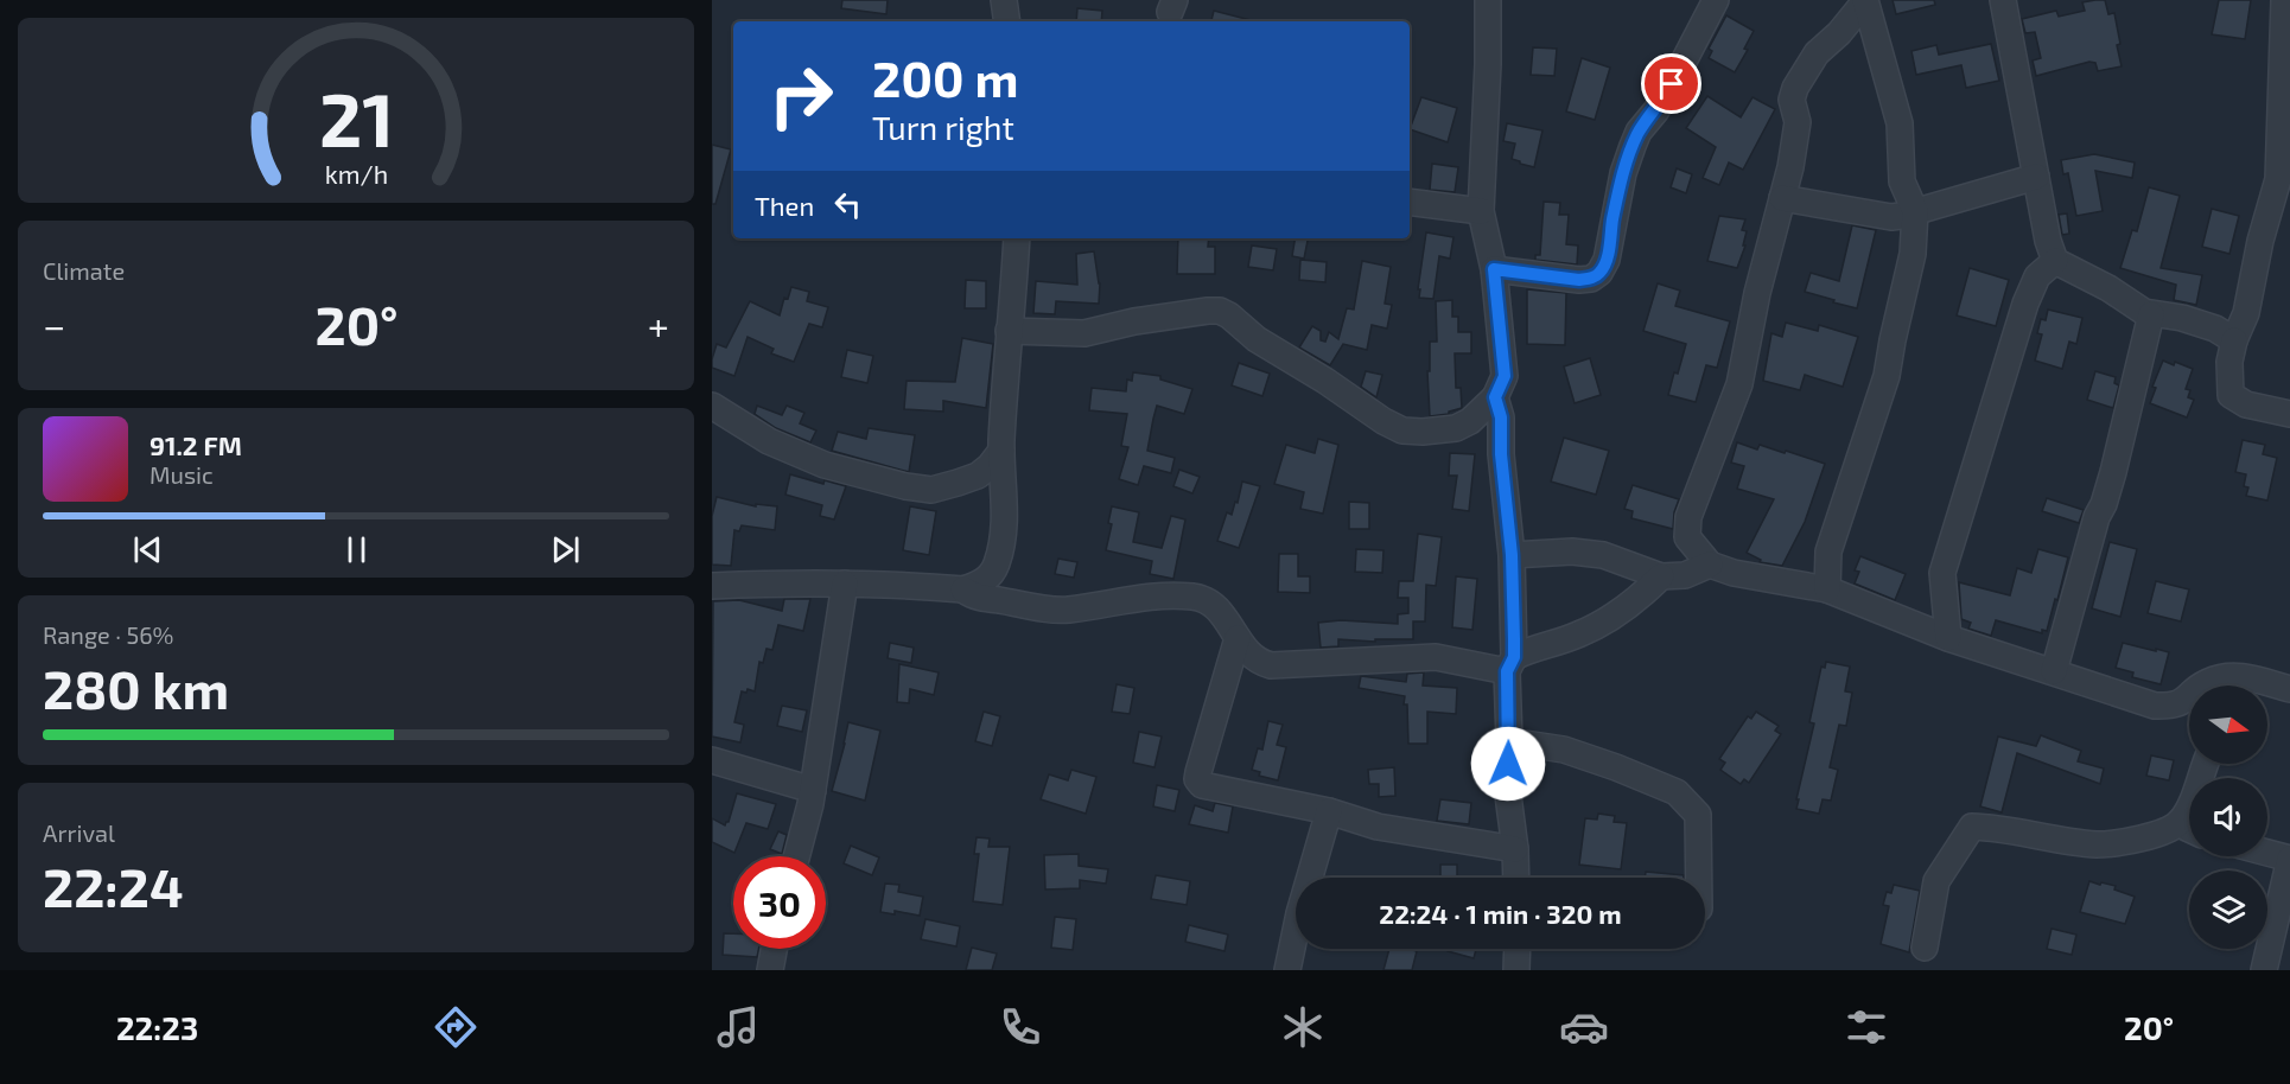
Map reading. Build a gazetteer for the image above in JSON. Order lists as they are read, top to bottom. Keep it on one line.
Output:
{"north":"right","page":{"turn":["200 m","Turn right"],"then":"Then","tile":["Climate",["Range · 56%","280 km"],["Arrival","22:24"]],"heat":["−","20°","+"],"song":["91.2 FM","Music"],"limit":"30","trip":"22:24 · 1 min · 320 m","tabs":["22:23","20°"],"gauge":["21","km/h"]}}
